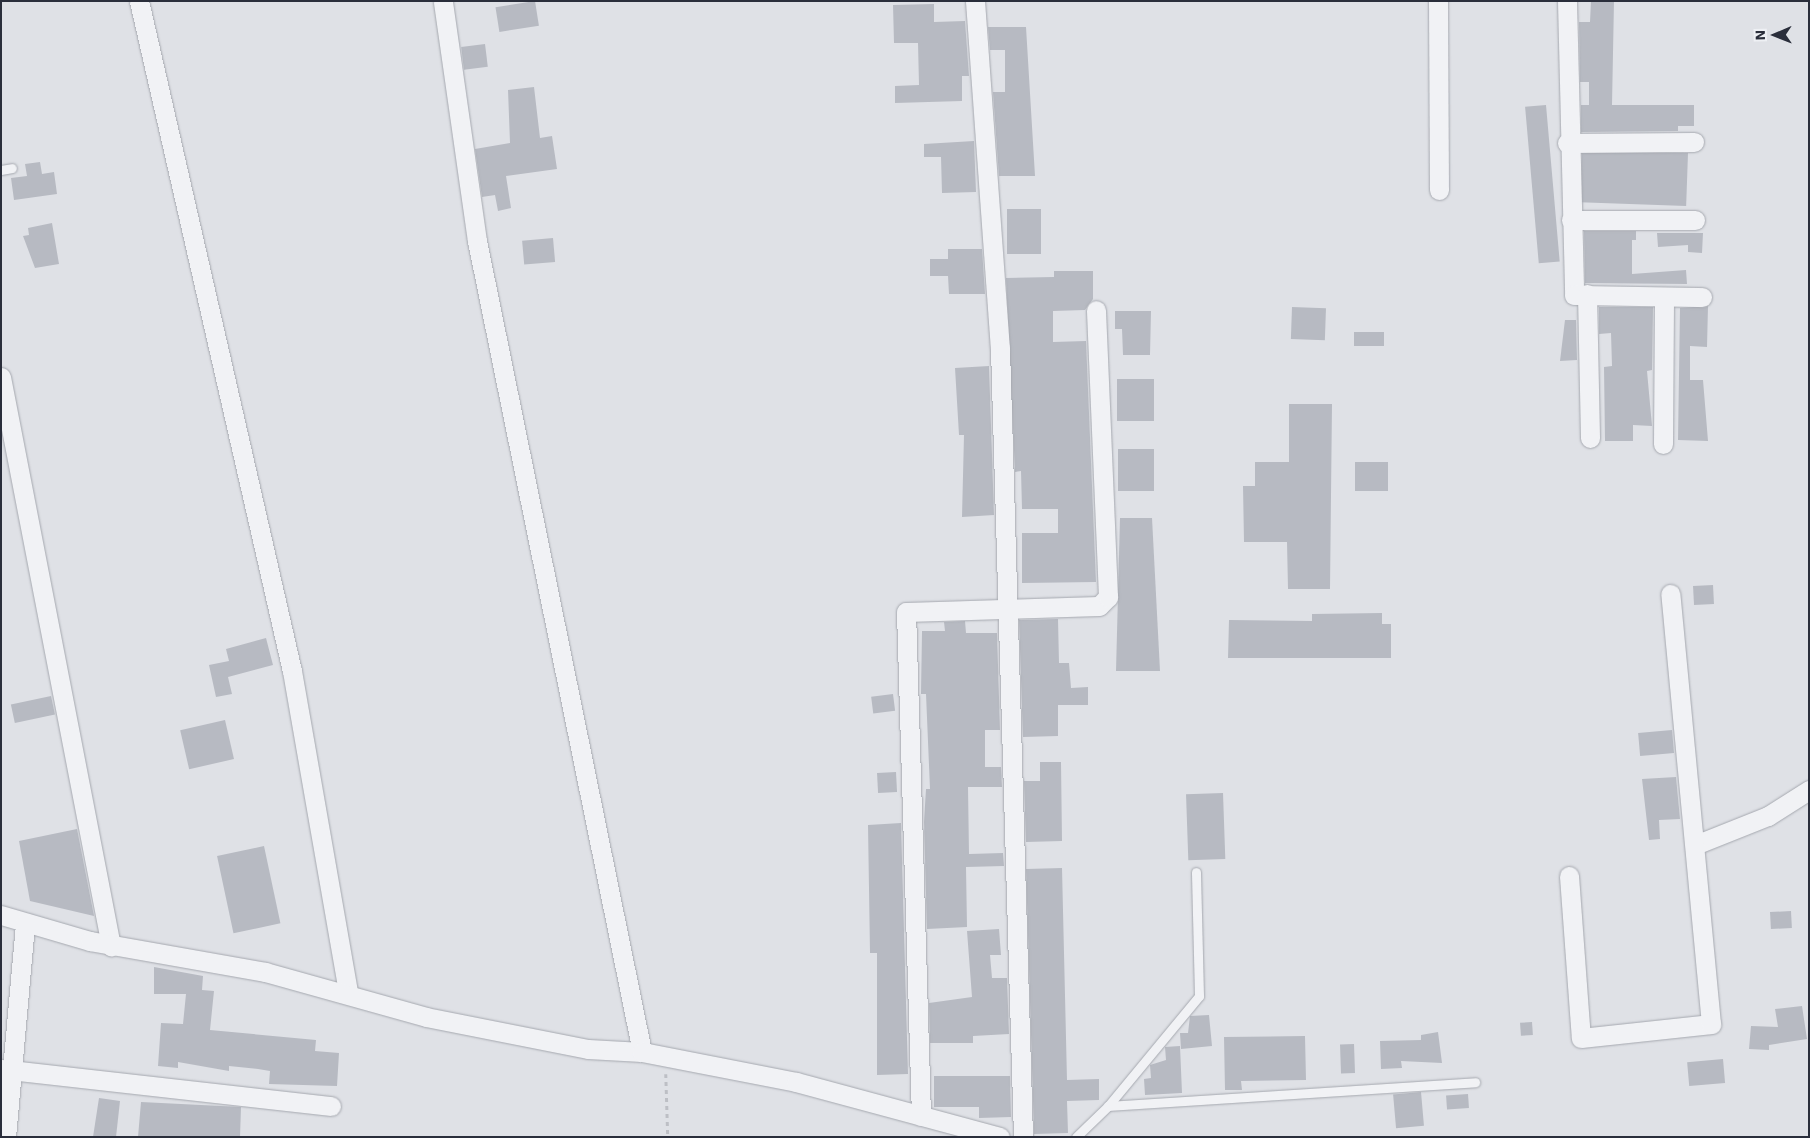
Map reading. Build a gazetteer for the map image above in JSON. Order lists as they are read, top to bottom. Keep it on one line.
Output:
{"north":"left"}
